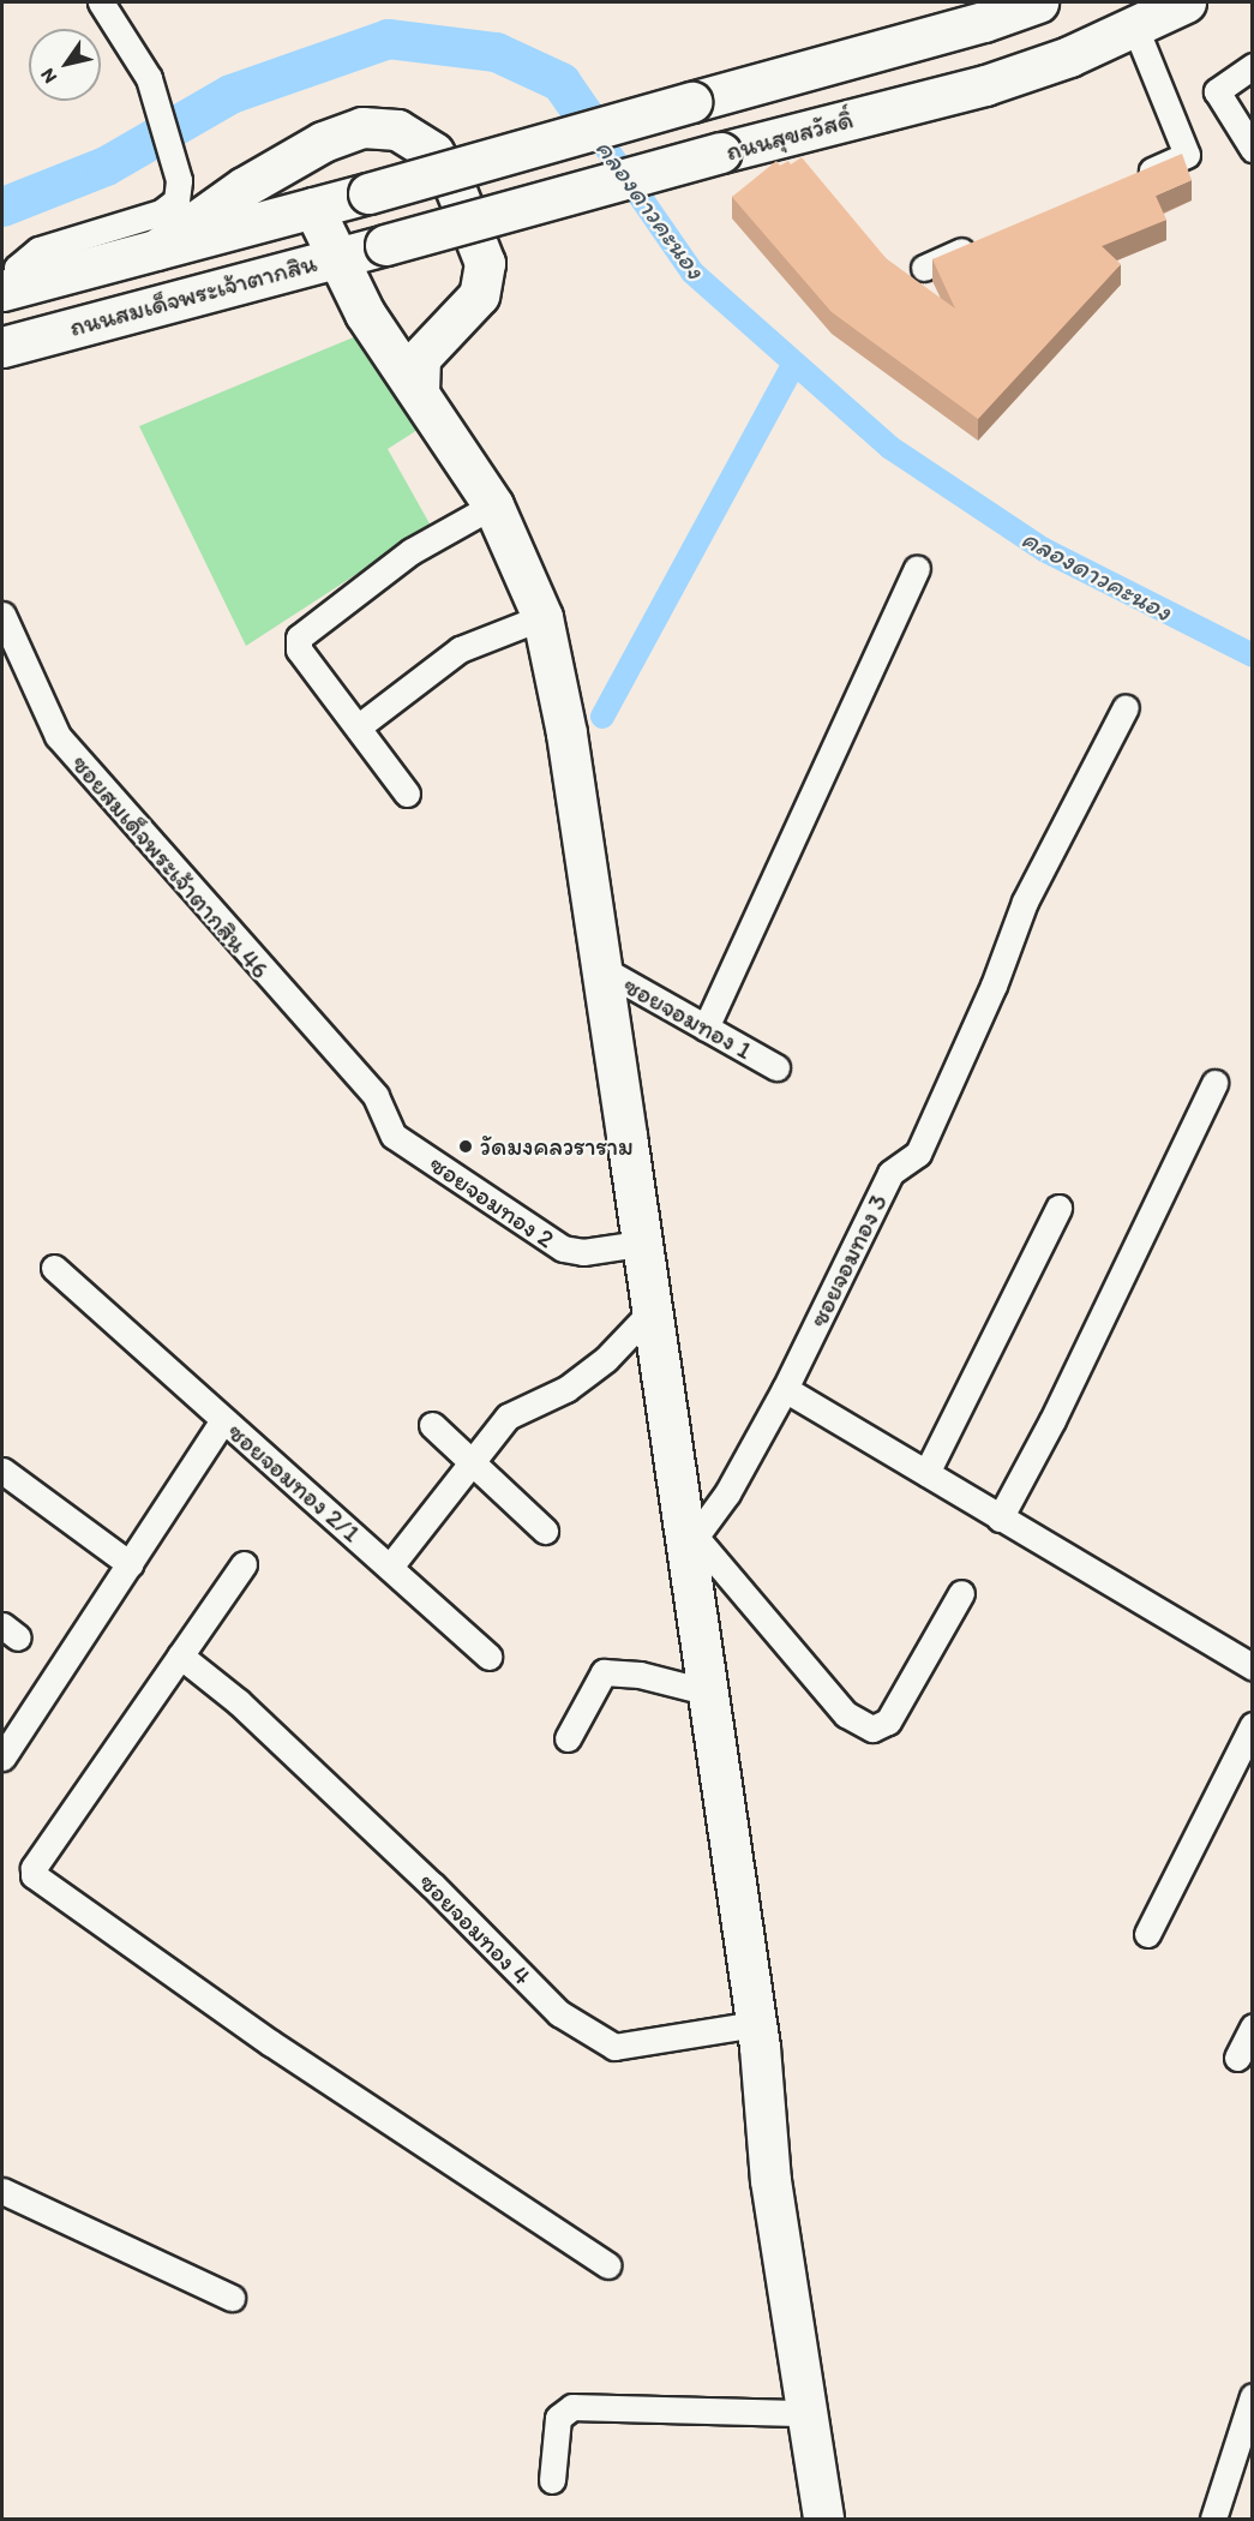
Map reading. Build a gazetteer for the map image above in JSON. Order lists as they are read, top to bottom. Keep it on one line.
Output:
{"streets":{"main road":["ถนนสุขสวัสดิ์","ถนนสมเด็จพระเจ้าตากสิน"],"street":["ซอยสมเด็จพระเจ้าตากสิน 46","ซอยจอมทอง 1","ซอยจอมทอง 2","ซอยจอมทอง 3","ซอยจอมทอง 2/1","ซอยจอมทอง 4"]},"crossings":[["ถนนสุขสวัสดิ์","ถนนสมเด็จพระเจ้าตากสิน"],["ซอยสมเด็จพระเจ้าตากสิน 46","ซอยจอมทอง 2"]],"water":["คลองดาวคะนอง"],"places":["วัดมงคลวราราม"],"north":"bottom left"}
